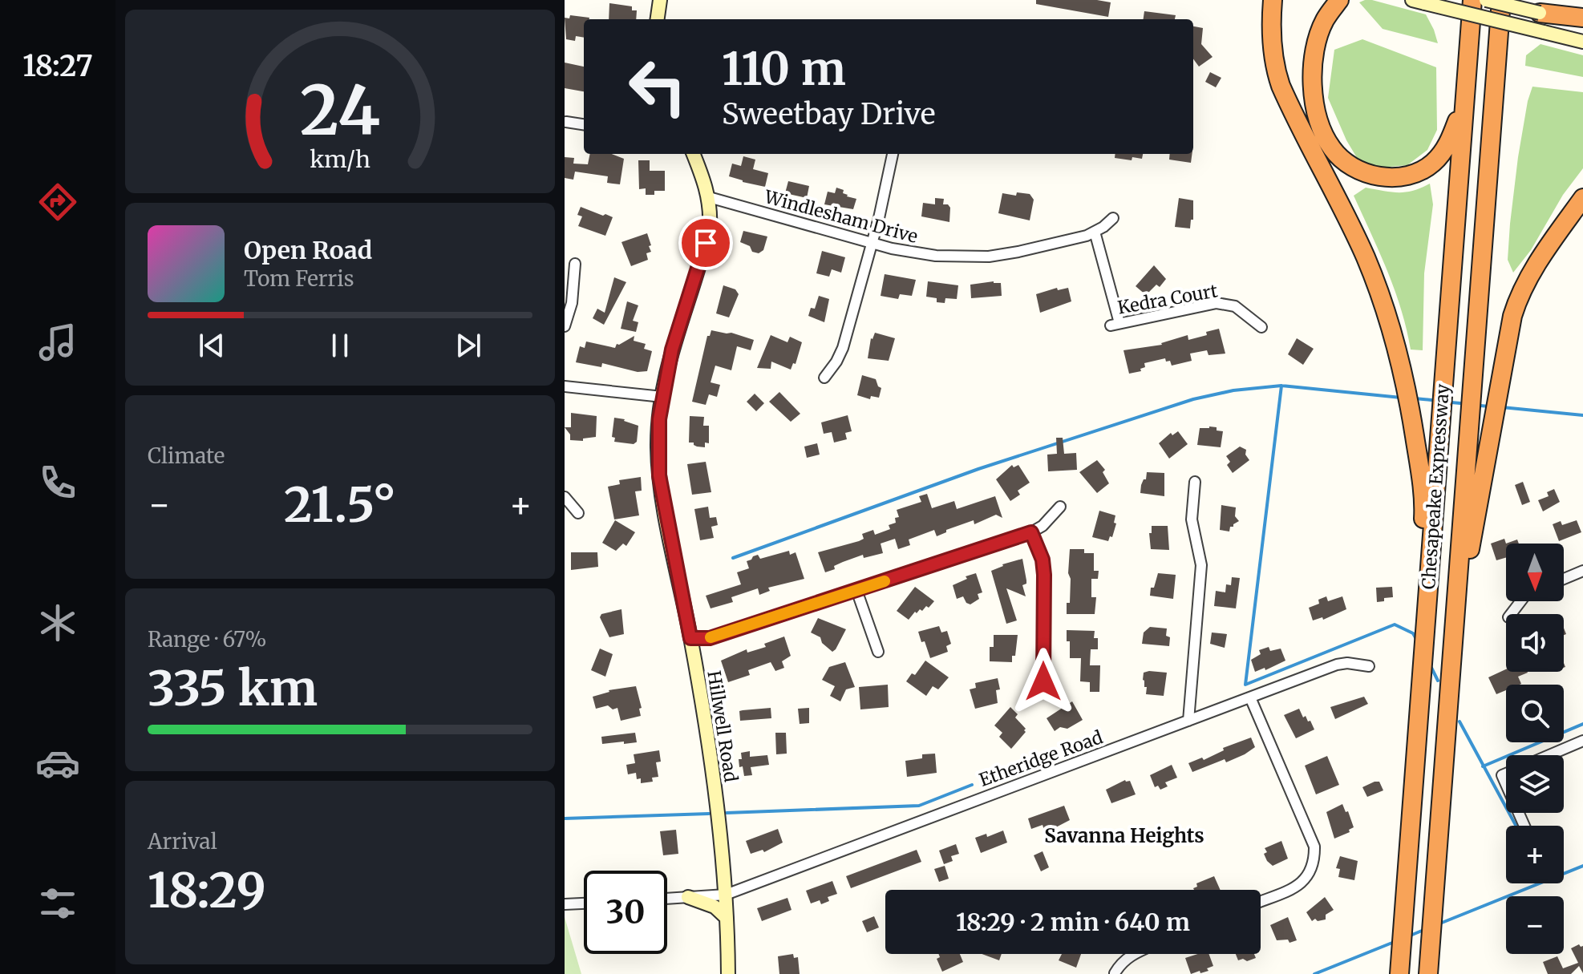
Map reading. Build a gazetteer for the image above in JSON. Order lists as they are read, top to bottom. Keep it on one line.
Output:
{"streets":{"highway":["Chesapeake Expressway"],"street":["Windlesham Drive","Kedra Court","Hillwell Road","Etheridge Road"]},"crossings":[["Windlesham Drive","Kedra Court"],["Windlesham Drive","Hillwell Road"],["Hillwell Road","Etheridge Road"]],"districts":["Savanna Heights"],"north":"bottom","page":{"tabs":"18:27","turn":["110 m","Sweetbay Drive"],"song":["Open Road","Tom Ferris"],"tile":["Climate",["Range · 67%","335 km"],["Arrival","18:29"]],"heat":["−","21.5°","+"],"map_buttons":["+","−"],"limit":"30","trip":"18:29 · 2 min · 640 m","gauge":["24","km/h"]}}
